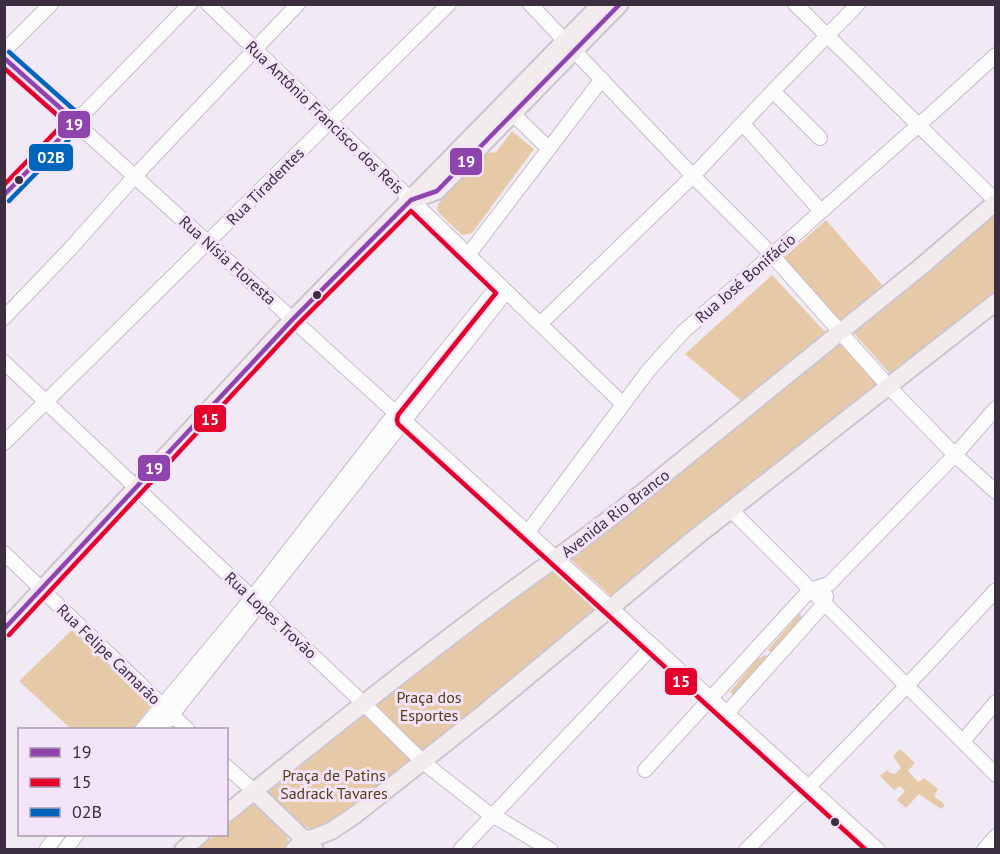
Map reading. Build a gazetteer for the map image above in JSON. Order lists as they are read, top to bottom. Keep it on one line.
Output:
{"streets":{"main road":["Avenida Rio Branco"],"street":["Rua Antônio Francisco dos Reis","Rua Tiradentes","Rua Nísia Floresta","Rua José Bonifácio","Rua Lopes Trovão","Rua Felipe Camarão"]},"crossings":[["Rua Antônio Francisco dos Reis","Rua Tiradentes"],["Rua Antônio Francisco dos Reis","Rua José Bonifácio"],["Rua Tiradentes","Rua Nísia Floresta"],["Rua Tiradentes","Rua Lopes Trovão"],["Rua Nísia Floresta","Rua José Bonifácio"],["Rua Nísia Floresta","Avenida Rio Branco"],["Avenida Rio Branco","Rua Lopes Trovão"]],"parks":["Praça dos Esportes","Praça de Patins Sadrack Tavares"],"lines":["transit line 19","transit line 02B","transit line 15"],"legend":["19","15","02B"]}
